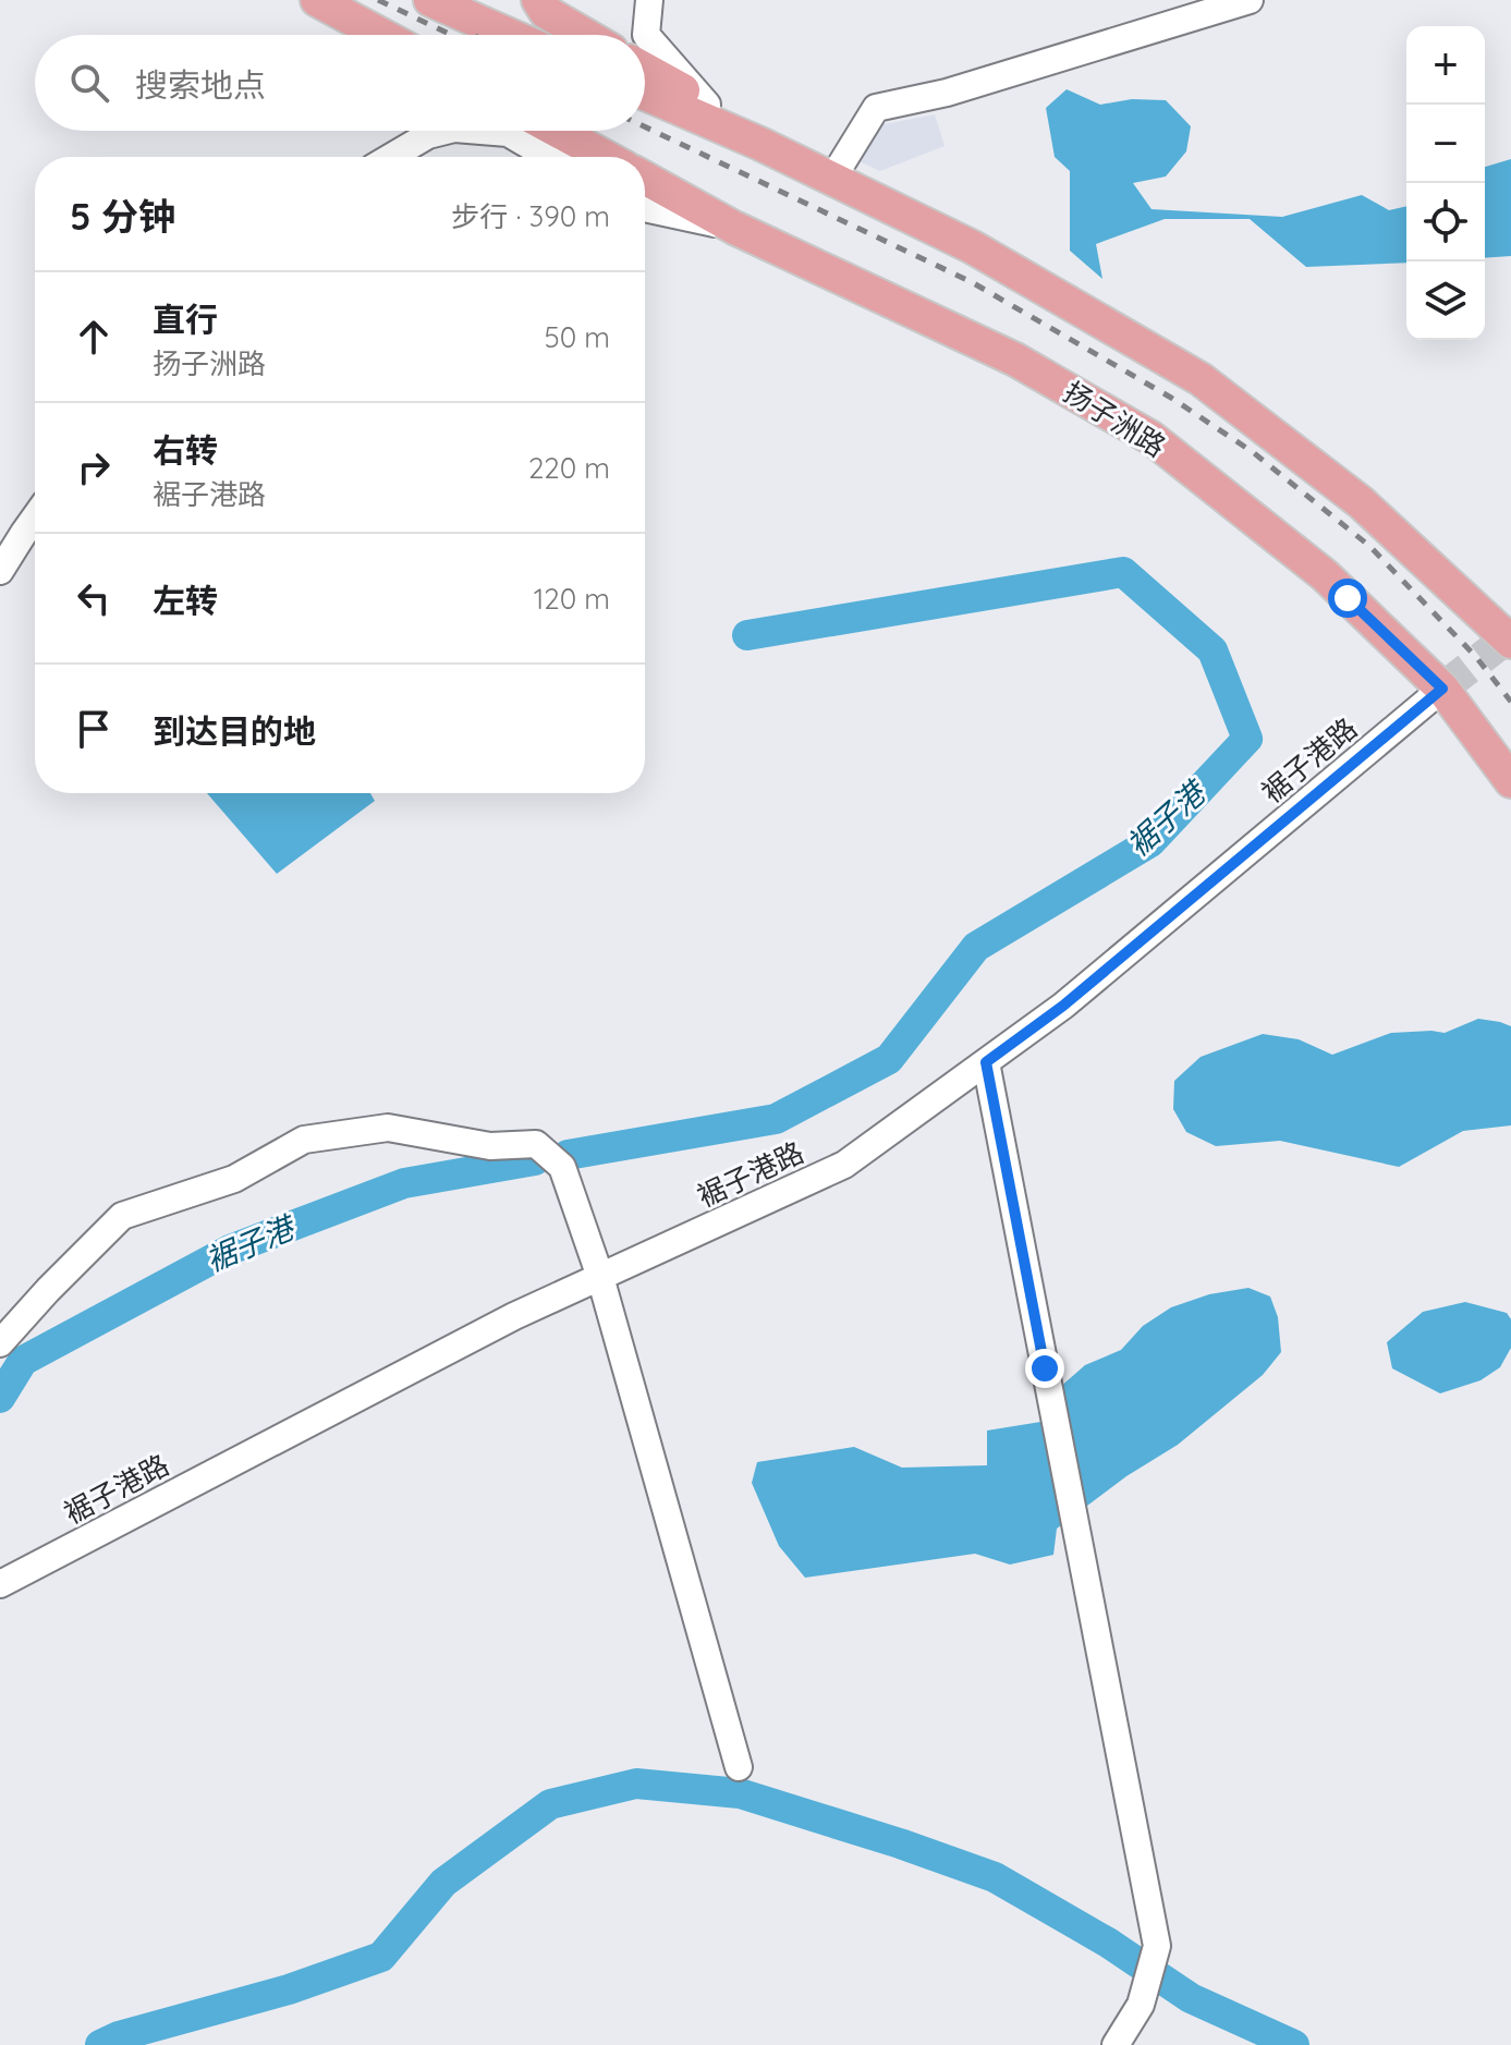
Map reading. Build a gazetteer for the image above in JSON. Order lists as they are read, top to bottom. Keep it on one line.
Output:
{"streets":{"main road":["扬子洲路"],"street":["裾子港路"]},"crossings":[["扬子洲路","裾子港路"]],"water":["裾子港"],"page":{"map_buttons":["+","−"],"search":"搜索地点","heading":["5 分钟","步行 · 390 m"],"list":[["直行","扬子洲路","50 m"],["右转","裾子港路","220 m"],["左转","120 m"],"到达目的地"]}}
